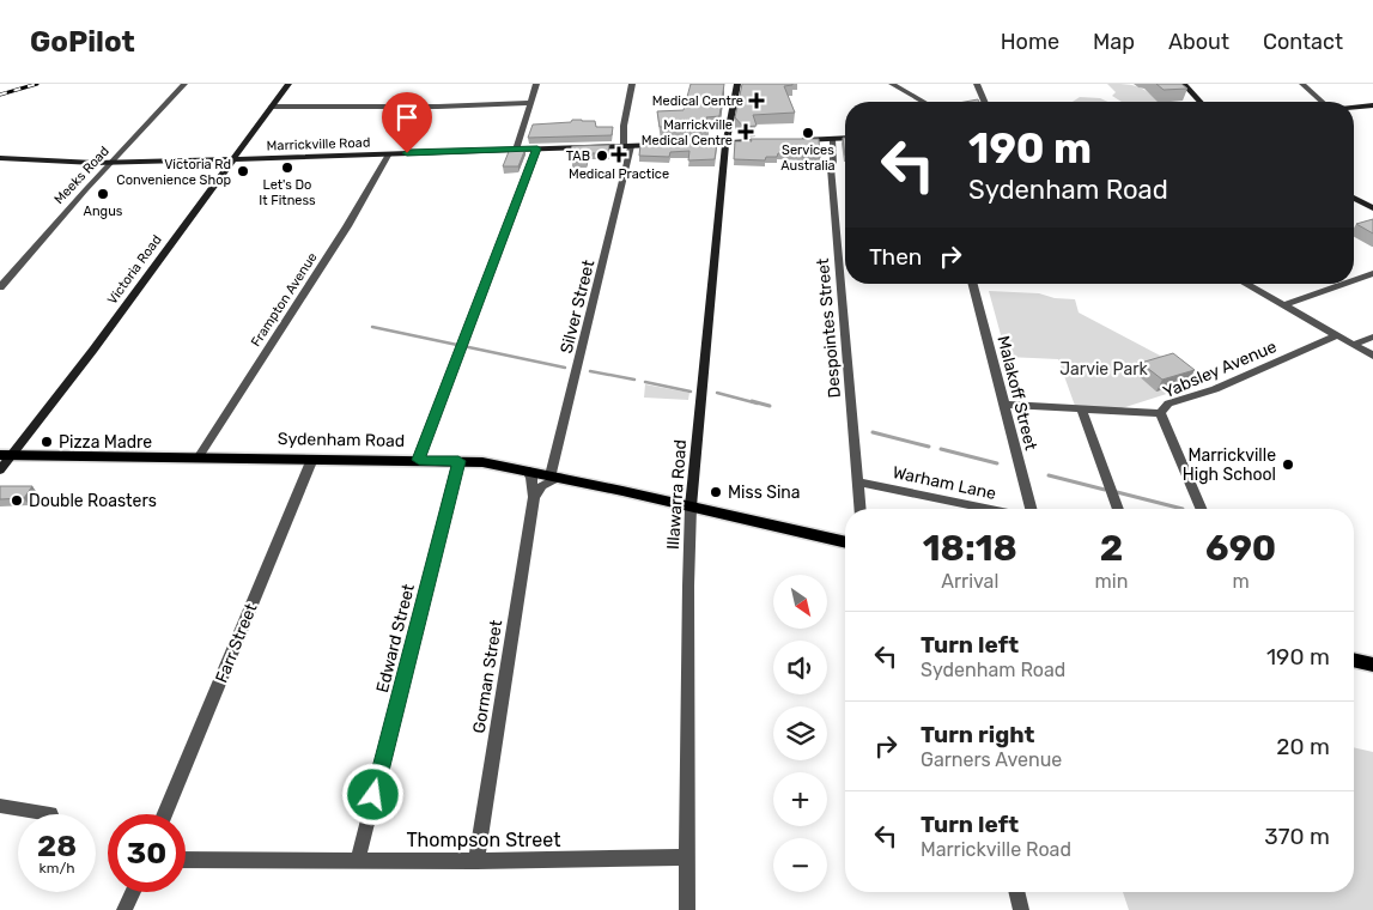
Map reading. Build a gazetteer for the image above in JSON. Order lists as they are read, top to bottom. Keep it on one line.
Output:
{"streets":{"main road":["Marrickville Road","Victoria Road","Sydenham Road","Illawarra Road"],"street":["Meeks Road","Frampton Avenue","Silver Street","Despointes Street","Yabsley Avenue","Malakoff Street","Warham Lane","Edward Street","Farr Street","Gorman Street","Thompson Street"]},"crossings":[["Marrickville Road","Meeks Road"],["Marrickville Road","Victoria Road"],["Marrickville Road","Frampton Avenue"],["Marrickville Road","Silver Street"],["Victoria Road","Sydenham Road"],["Frampton Avenue","Sydenham Road"],["Silver Street","Sydenham Road"],["Despointes Street","Warham Lane"],["Yabsley Avenue","Malakoff Street"],["Sydenham Road","Illawarra Road"],["Sydenham Road","Edward Street"],["Sydenham Road","Farr Street"],["Sydenham Road","Gorman Street"],["Illawarra Road","Thompson Street"],["Edward Street","Thompson Street"],["Gorman Street","Thompson Street"]],"parks":["Jarvie Park"],"places":{"health":["Medical Centre","Marrickville Medical Centre","Medical Practice"],"other":["Services Australia","TAB","Let's Do It Fitness","Victoria Rd Convenience Shop","Angus","Pizza Madre","Marrickville High School","Miss Sina","Double Roasters"]},"north":"bottom right","page":{"header":"GoPilot","nav":["Home","Map","About","Contact"],"turn":["190 m","Sydenham Road"],"then":"Then","eta":["18:18","Arrival","2","min","690","m"],"map_buttons":["+","−"],"list":[{"name":"Turn left","note":"Sydenham Road","value":"190 m"},{"name":"Turn right","note":"Garners Avenue","value":"20 m"},{"name":"Turn left","note":"Marrickville Road","value":"370 m"}],"speed":"28 km/h","limit":"30"}}
